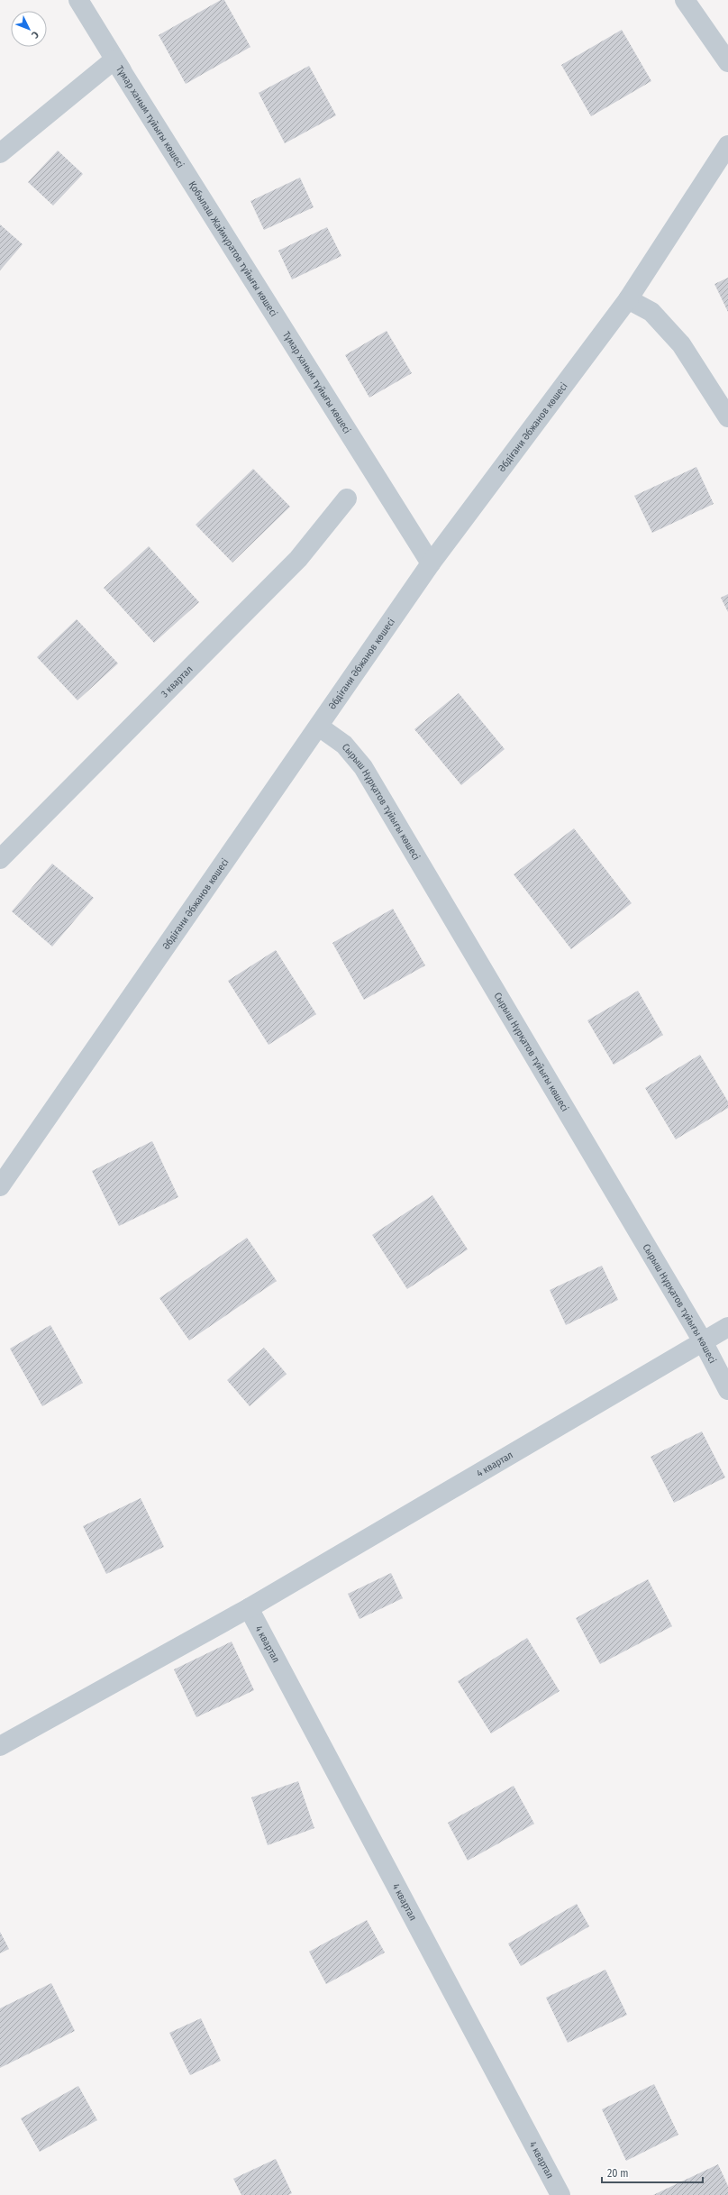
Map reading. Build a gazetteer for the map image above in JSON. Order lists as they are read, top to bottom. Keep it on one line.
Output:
{"streets":{"street":["Тұмар ханым тұйығы көшесі","Қобылаш Жаймұратов тұйығы көшесі","Әбдіғани Әбжанов көшесі","3 квартал","Сырыш Нұрқатов тұйығы көшесі","4 квартал"]},"crossings":[["Тұмар ханым тұйығы көшесі","Қобылаш Жаймұратов тұйығы көшесі"],["Тұмар ханым тұйығы көшесі","Әбдіғани Әбжанов көшесі"],["Қобылаш Жаймұратов тұйығы көшесі","Әбдіғани Әбжанов көшесі"],["Әбдіғани Әбжанов көшесі","Сырыш Нұрқатов тұйығы көшесі"],["Сырыш Нұрқатов тұйығы көшесі","4 квартал"]],"scale_bar":"20 m","north":"bottom right"}
